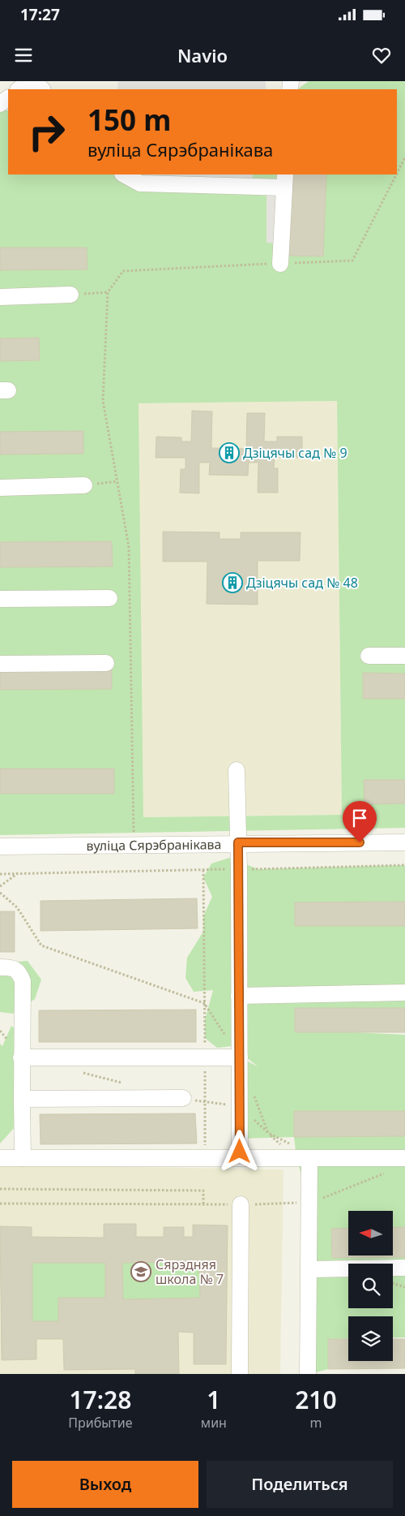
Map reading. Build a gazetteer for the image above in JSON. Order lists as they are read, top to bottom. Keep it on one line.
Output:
{"streets":{"street":["вуліца Сярэбранікава"]},"places":{"building":["Дзіцячы сад № 9","Дзіцячы сад № 48"],"school or university":["Сярэдняя школа № 7"]},"north":"left","page":{"status":"17:27","header":"Navio","turn":["150 m","вуліца Сярэбранікава"],"eta":["17:28","Прибытие","1","мин","210","m"],"buttons":["Выход","Поделиться"]}}
